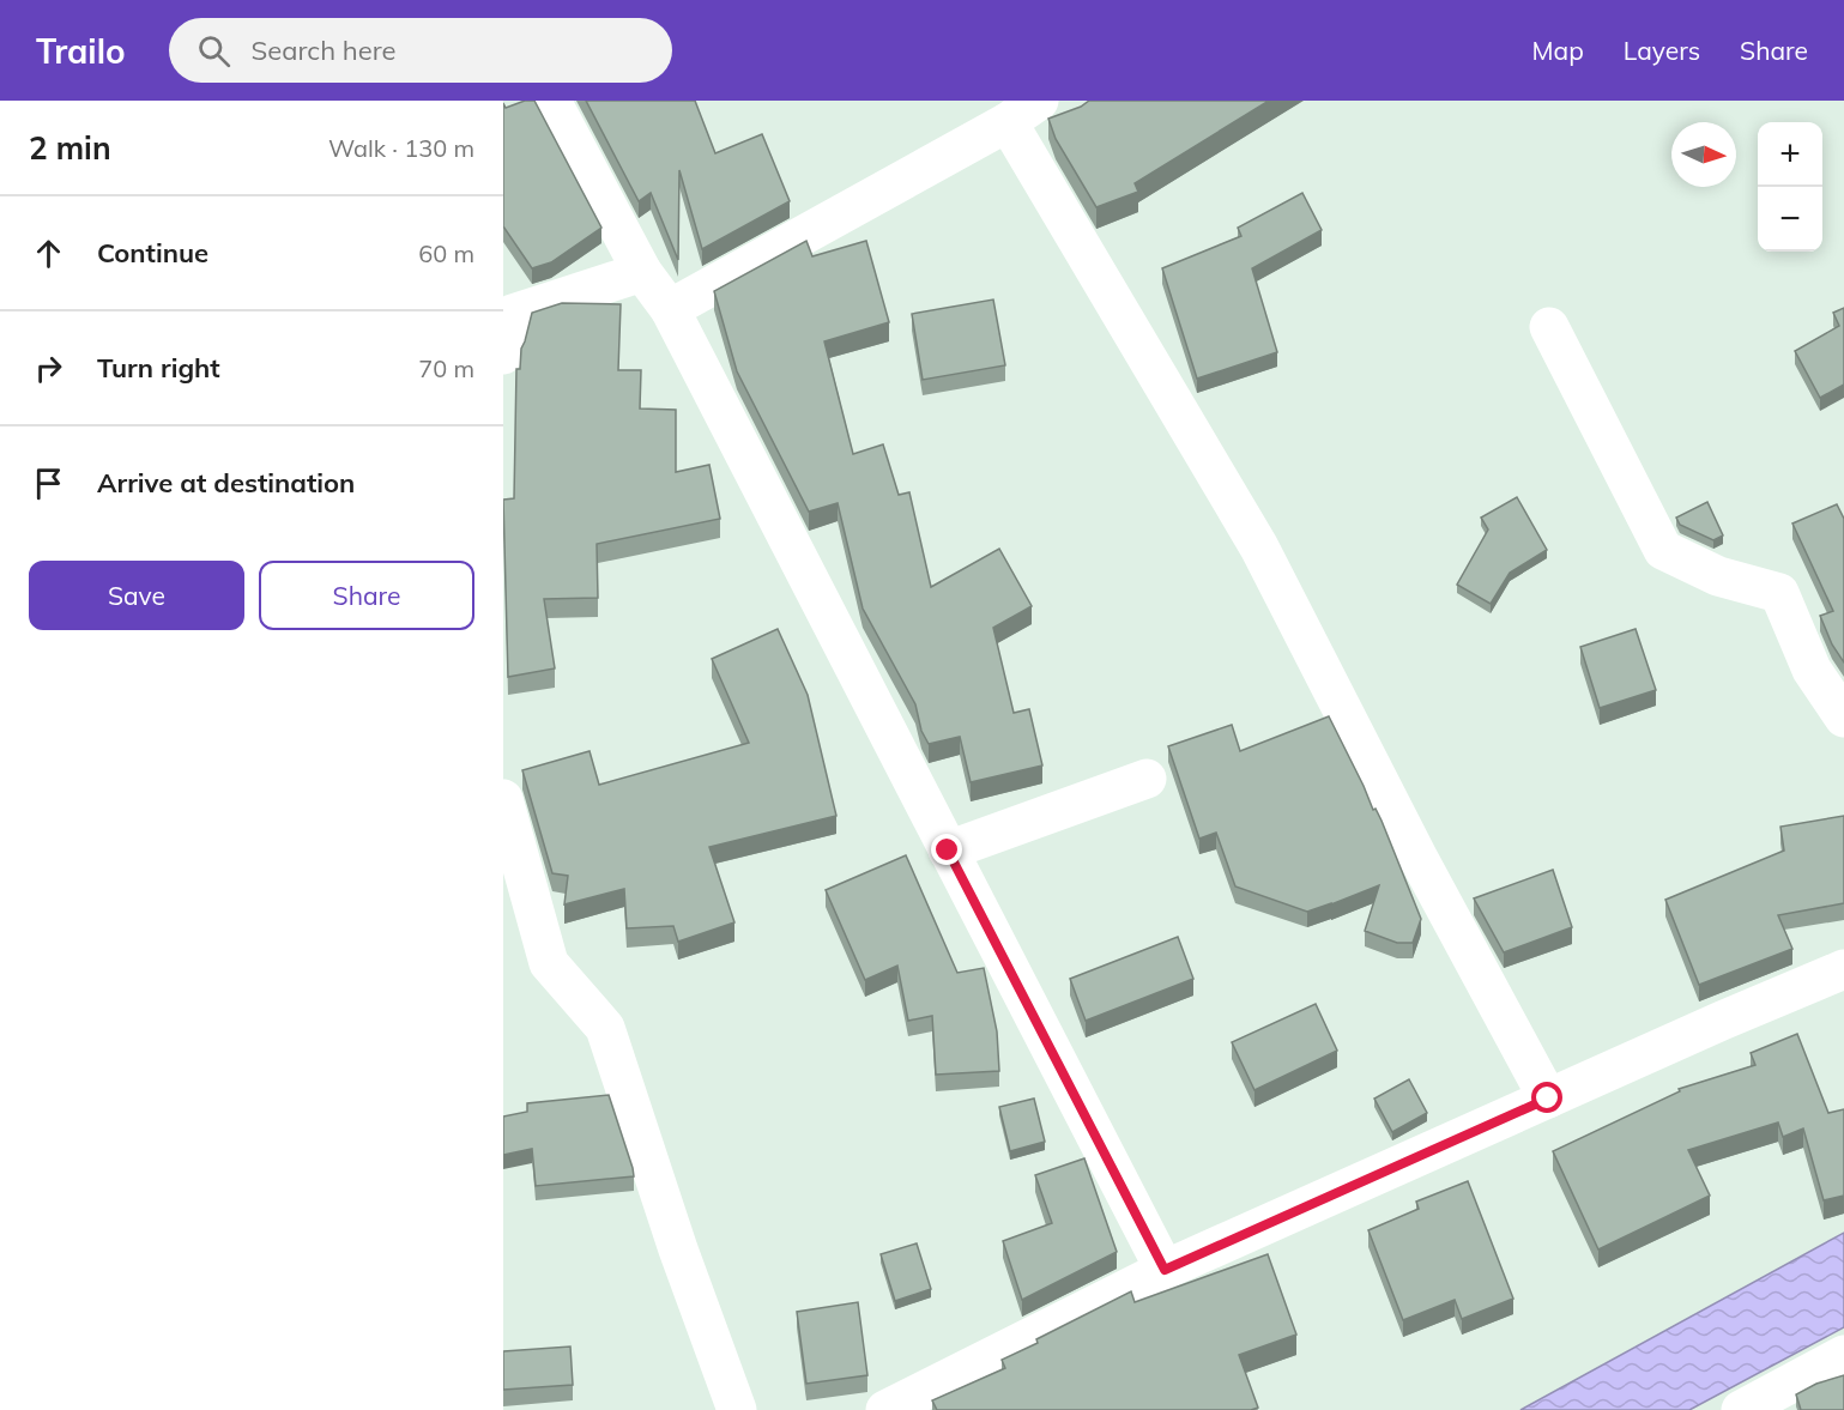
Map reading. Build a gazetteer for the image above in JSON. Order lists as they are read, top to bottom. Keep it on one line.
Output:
{"north":"right","page":{"header":"Trailo","search":"Search here","nav":["Map","Layers","Share"],"heading":["2 min","Walk · 130 m"],"map_buttons":["+","−"],"list":[["Continue","60 m"],["Turn right","70 m"],"Arrive at destination"],"buttons":["Save","Share"]}}
